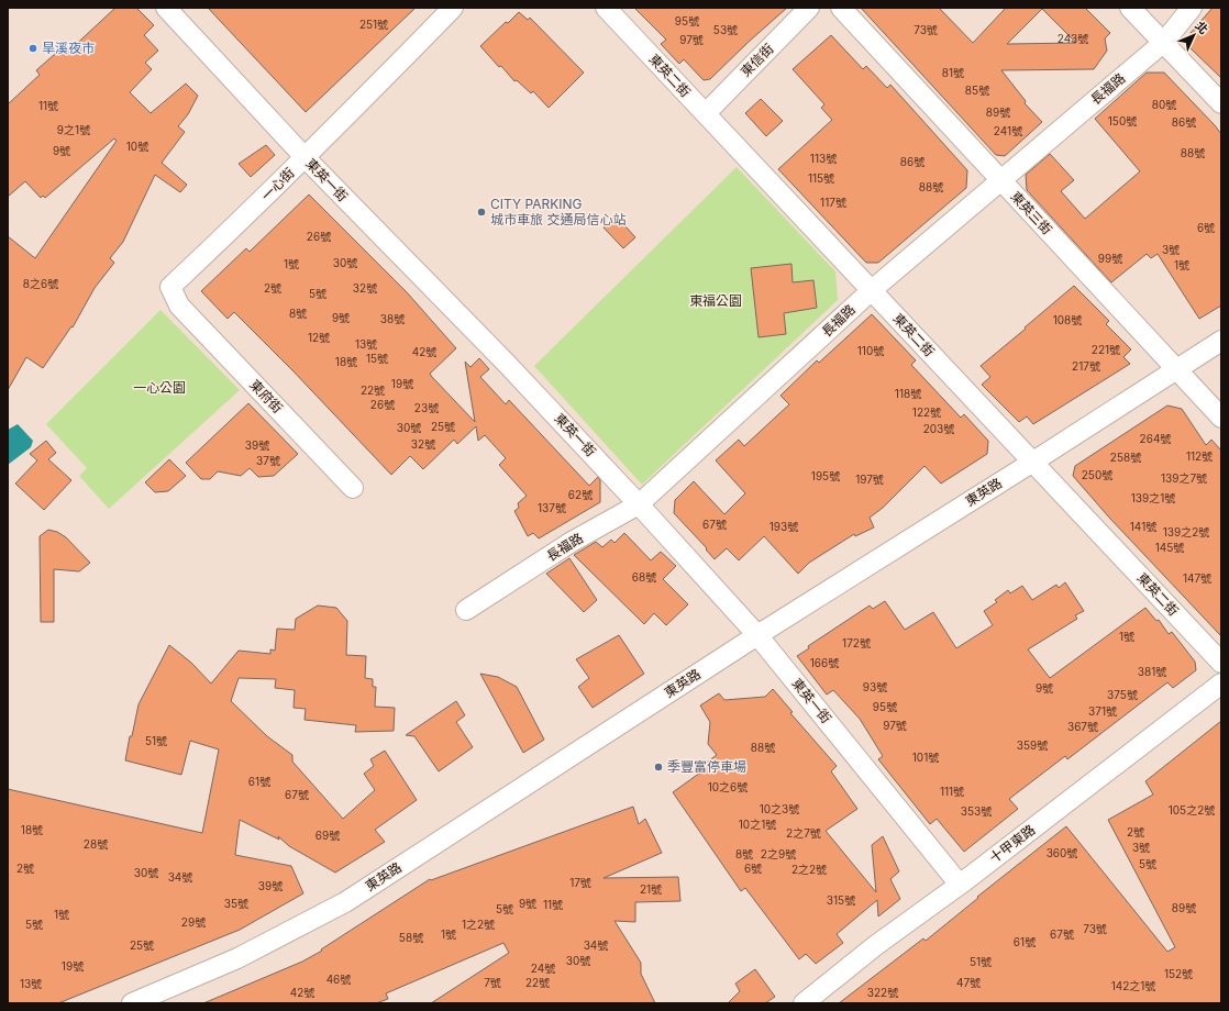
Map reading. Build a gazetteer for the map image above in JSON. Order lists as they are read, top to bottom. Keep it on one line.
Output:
{"streets":{"street":["東信街","東英二街","長福路","東英一街","一心街","東英三街","東府街","東英路","十甲東路"]},"crossings":[["東信街","東英二街"],["東英二街","長福路"],["東英二街","東英路"],["長福路","東英一街"],["長福路","東英三街"],["東英一街","一心街"],["東英一街","東英路"],["東英一街","十甲東路"],["一心街","東府街"],["東英三街","東英路"]],"parks":["東福公園","一心公園"],"places":["旱溪夜市","CITY PARKING 城市車旅 交通局信心站","季豐富停車場"],"house_numbers":["95號","251號","53號","73號","243號","97號","81號","85號","80號","11號","89號","150號","86號","9之1號","241號","10號","9號","88號","113號","86號","115號","88號","117號","6號","26號","3號","99號","30號","1號","1號","8之6號","2號","32號","5號","8號","9號","38號","108號","12號","13號","221號","110號","42號","15號","18號","217號","19號","22號","118號","26號","23號","122號","25號","30號","203號","264號","32號","39號","112號","258號","37號","250號","195號","139之7號","197號","62號","139之1號","137號","67號","193號","141號","139之2號","145號","68號","147號","1號","172號","166號","381號","93號","9號","375號","95號","371號","97號","367號","51號","359號","88號","101號","61號","10之6號","111號","67號","10之3號","105之2號","353號","10之1號","18號","2號","2之7號","69號","28號","3號","360號","8號","2之9號","5號","2號","6號","2之2號","30號","34號","17號","39號","21號","315號","35號","9號","11號","89號","5號","1號","29號","5號","1之2號","73號","1號","67號","58號","61號","25號","34號","30號","51號","19號","24號","152號","46號","7號","22號","47號","13號","142之1號","42號","322號"],"north":"top right"}
